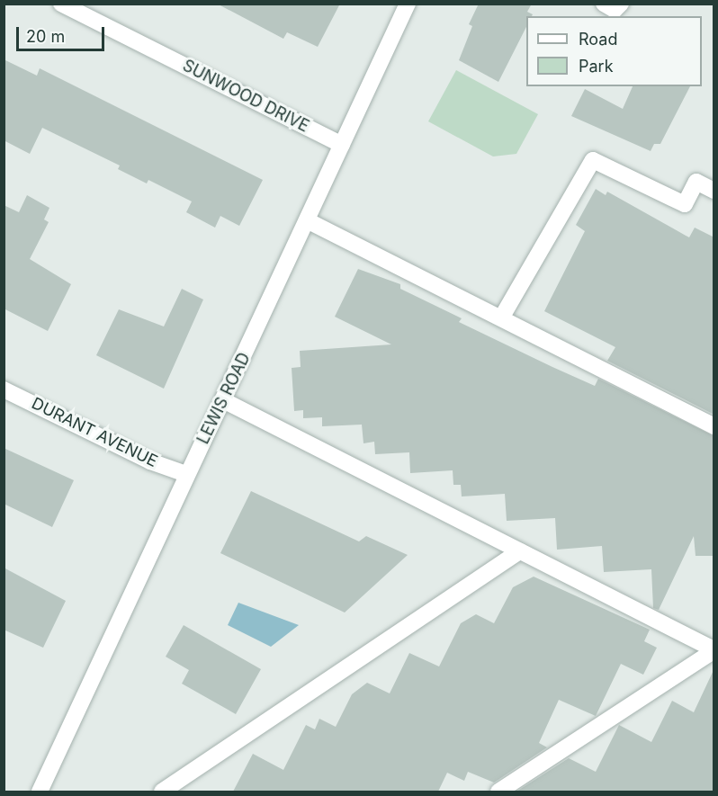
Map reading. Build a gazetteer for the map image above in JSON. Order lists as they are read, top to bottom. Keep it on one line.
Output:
{"streets":{"street":["SUNWOOD DRIVE","LEWIS ROAD","DURANT AVENUE"]},"crossings":[["SUNWOOD DRIVE","LEWIS ROAD"],["LEWIS ROAD","DURANT AVENUE"]],"legend":["Road","Park"],"scale_bar":"20 m"}
